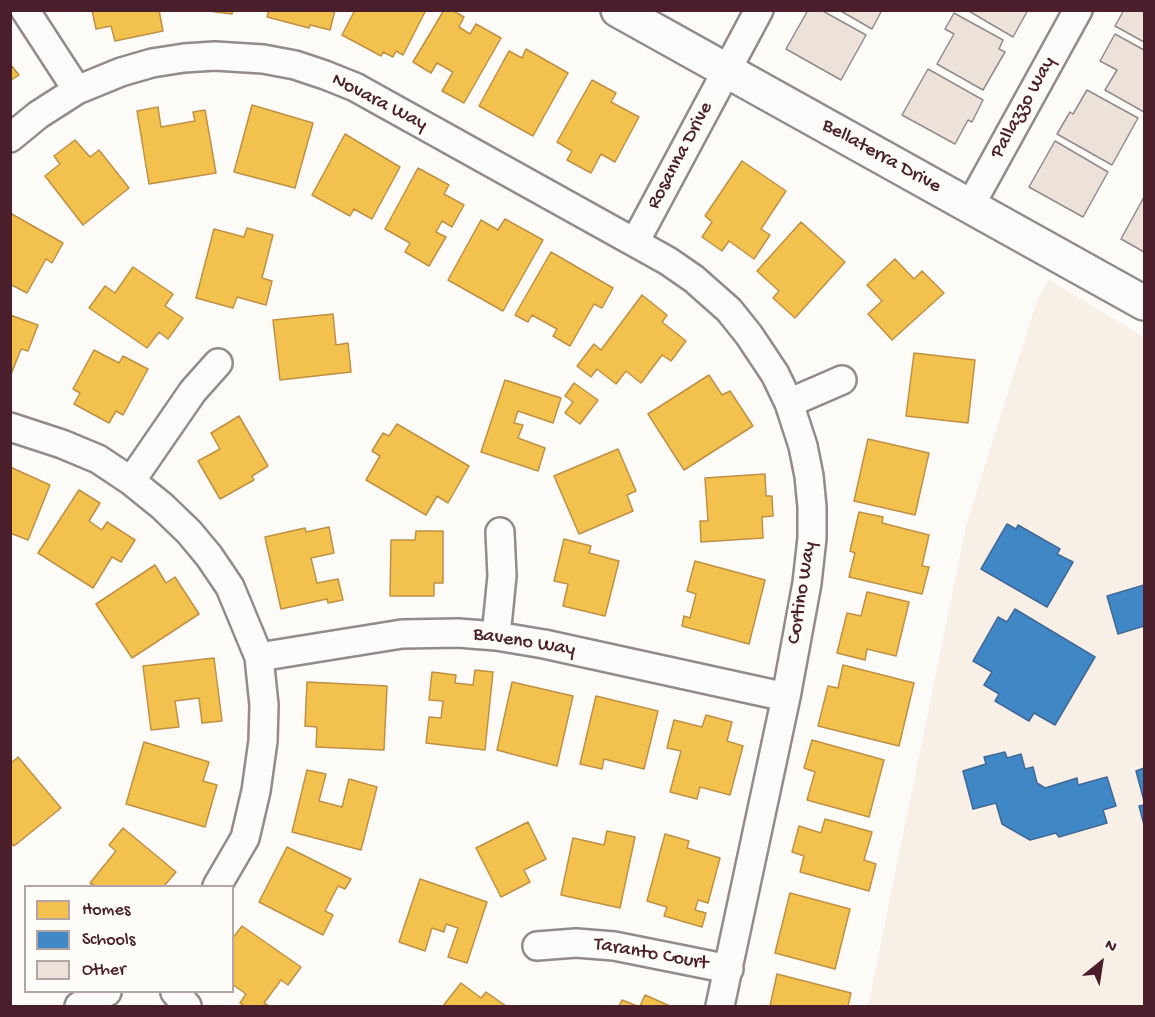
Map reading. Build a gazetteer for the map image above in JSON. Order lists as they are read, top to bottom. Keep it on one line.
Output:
{"streets":{"street":["Novara Way","Pallazzo Way","Rosanna Drive","Bellaterra Drive","Cortino Way","Baveno Way","Taranto Court"]},"crossings":[["Novara Way","Rosanna Drive"],["Novara Way","Cortino Way"],["Pallazzo Way","Bellaterra Drive"],["Rosanna Drive","Bellaterra Drive"],["Rosanna Drive","Cortino Way"],["Cortino Way","Baveno Way"],["Cortino Way","Taranto Court"]],"legend":["Homes","Schools","Other"],"north":"top right"}
